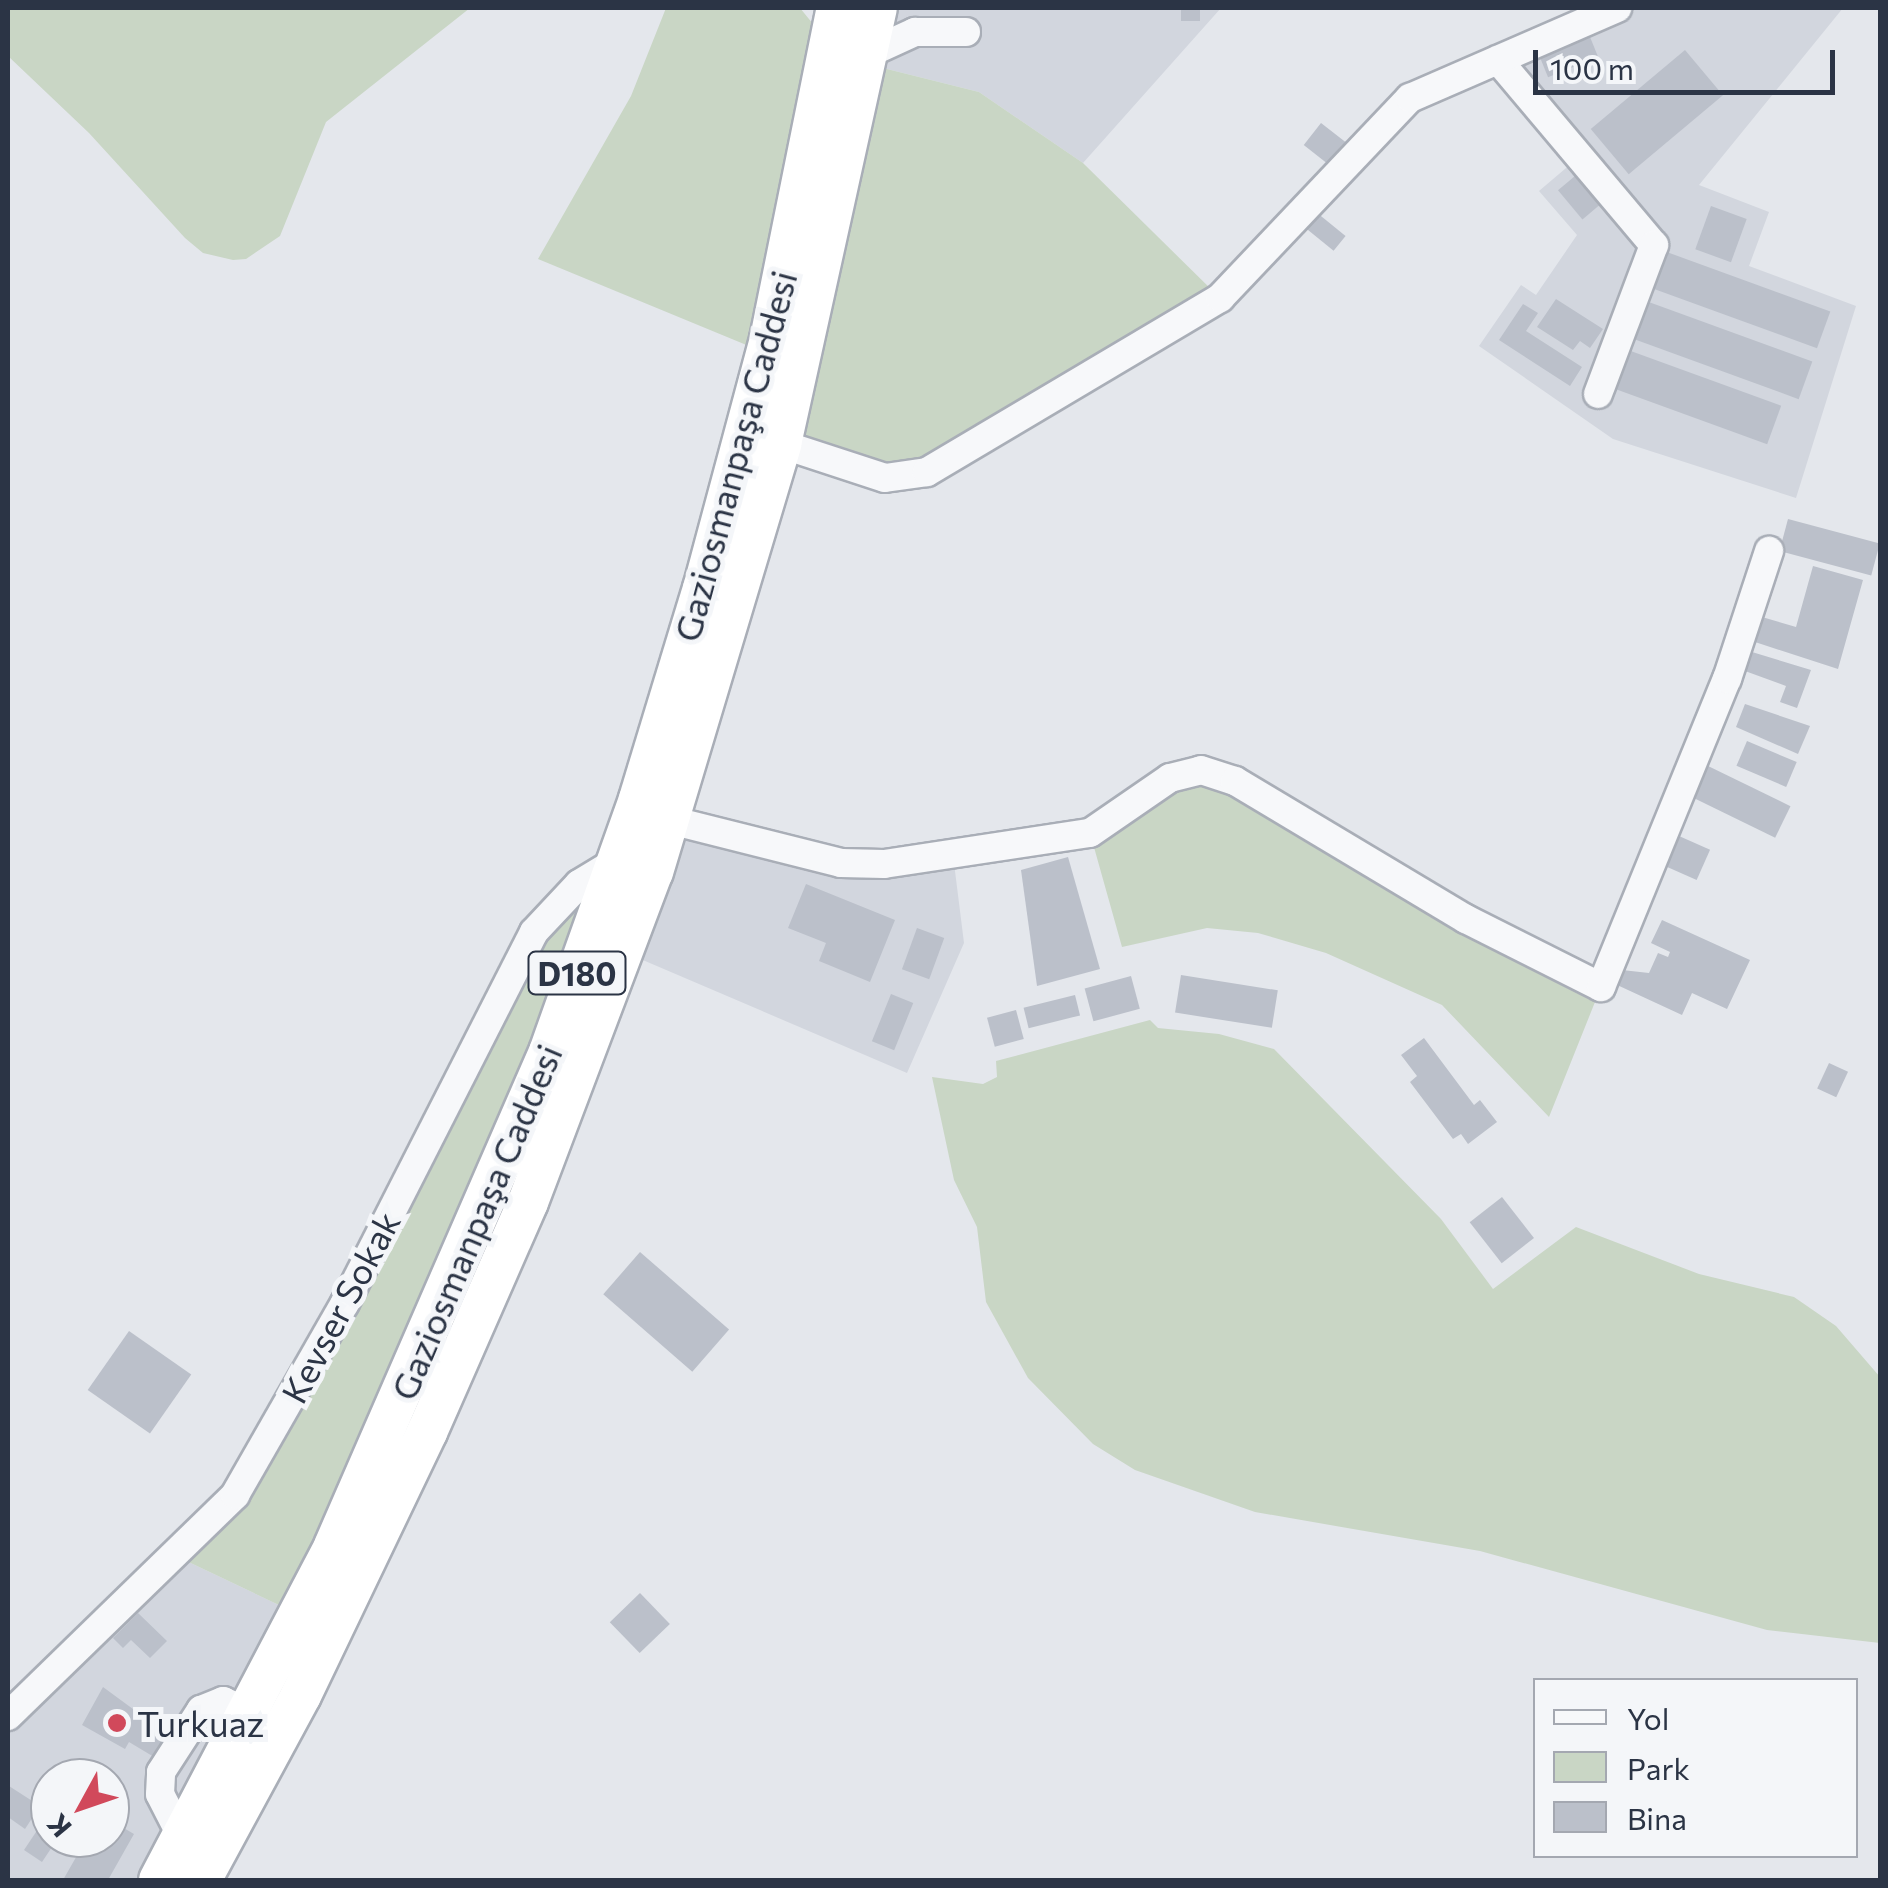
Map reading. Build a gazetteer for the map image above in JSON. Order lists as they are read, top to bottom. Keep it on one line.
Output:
{"streets":{"highway":["Gaziosmanpaşa Caddesi","D180"],"street":["Kevser Sokak"]},"crossings":[["Gaziosmanpaşa Caddesi","Kevser Sokak"]],"places":["Turkuaz"],"legend":["Yol","Park","Bina"],"scale_bar":"100 m","north":"bottom left"}
